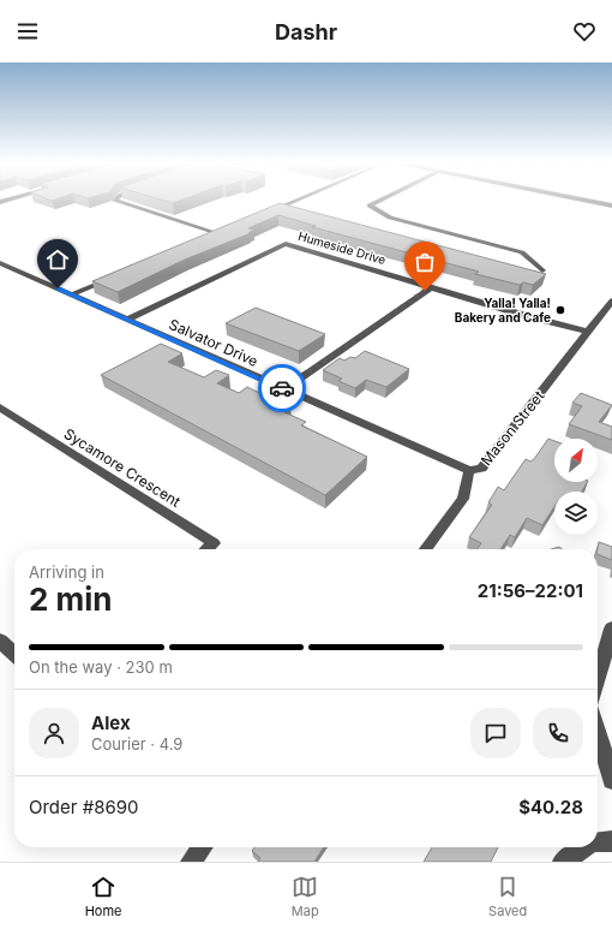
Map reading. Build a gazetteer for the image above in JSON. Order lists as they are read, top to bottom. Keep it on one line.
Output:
{"streets":{"street":["Humeside Drive","Salvator Drive","Mason Street","Sycamore Crescent"]},"crossings":[["Humeside Drive","Salvator Drive"],["Humeside Drive","Mason Street"],["Salvator Drive","Mason Street"]],"places":["Yalla! Yalla! Bakery and Cafe"],"north":"top right","page":{"header":"Dashr","heading":["2 min","Arriving in","21:56–22:01"],"panel":["Alex","Courier · 4.9","Order #8690","$40.28"],"bar":"On the way · 230 m","tabs":["Home","Map","Saved"]}}
